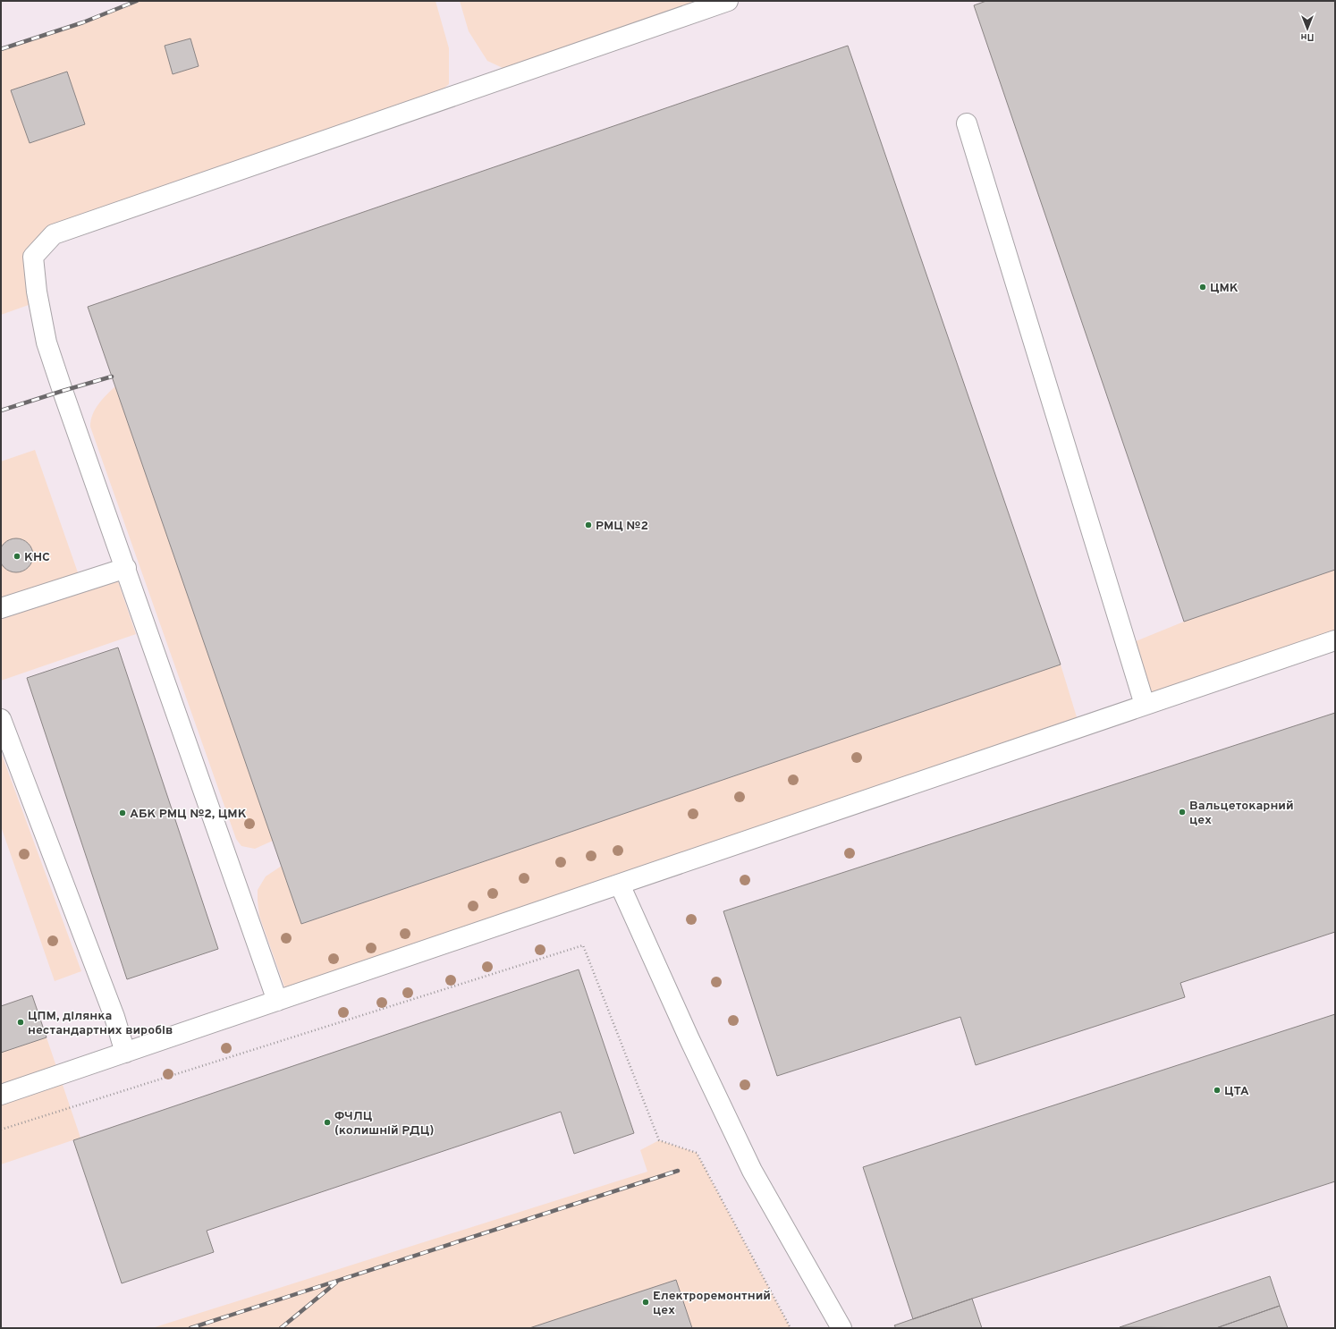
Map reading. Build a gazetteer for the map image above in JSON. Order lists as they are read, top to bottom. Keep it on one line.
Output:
{"places":["ЦМК","РМЦ №2","КНС","Вальцетокарний цех","АБК РМЦ №2, ЦМК","ЦПМ, ділянка нестандартних виробів","ЦТА","ФЧЛЦ (колишній РДЦ)","Електроремонтний цех"],"north":"bottom"}
